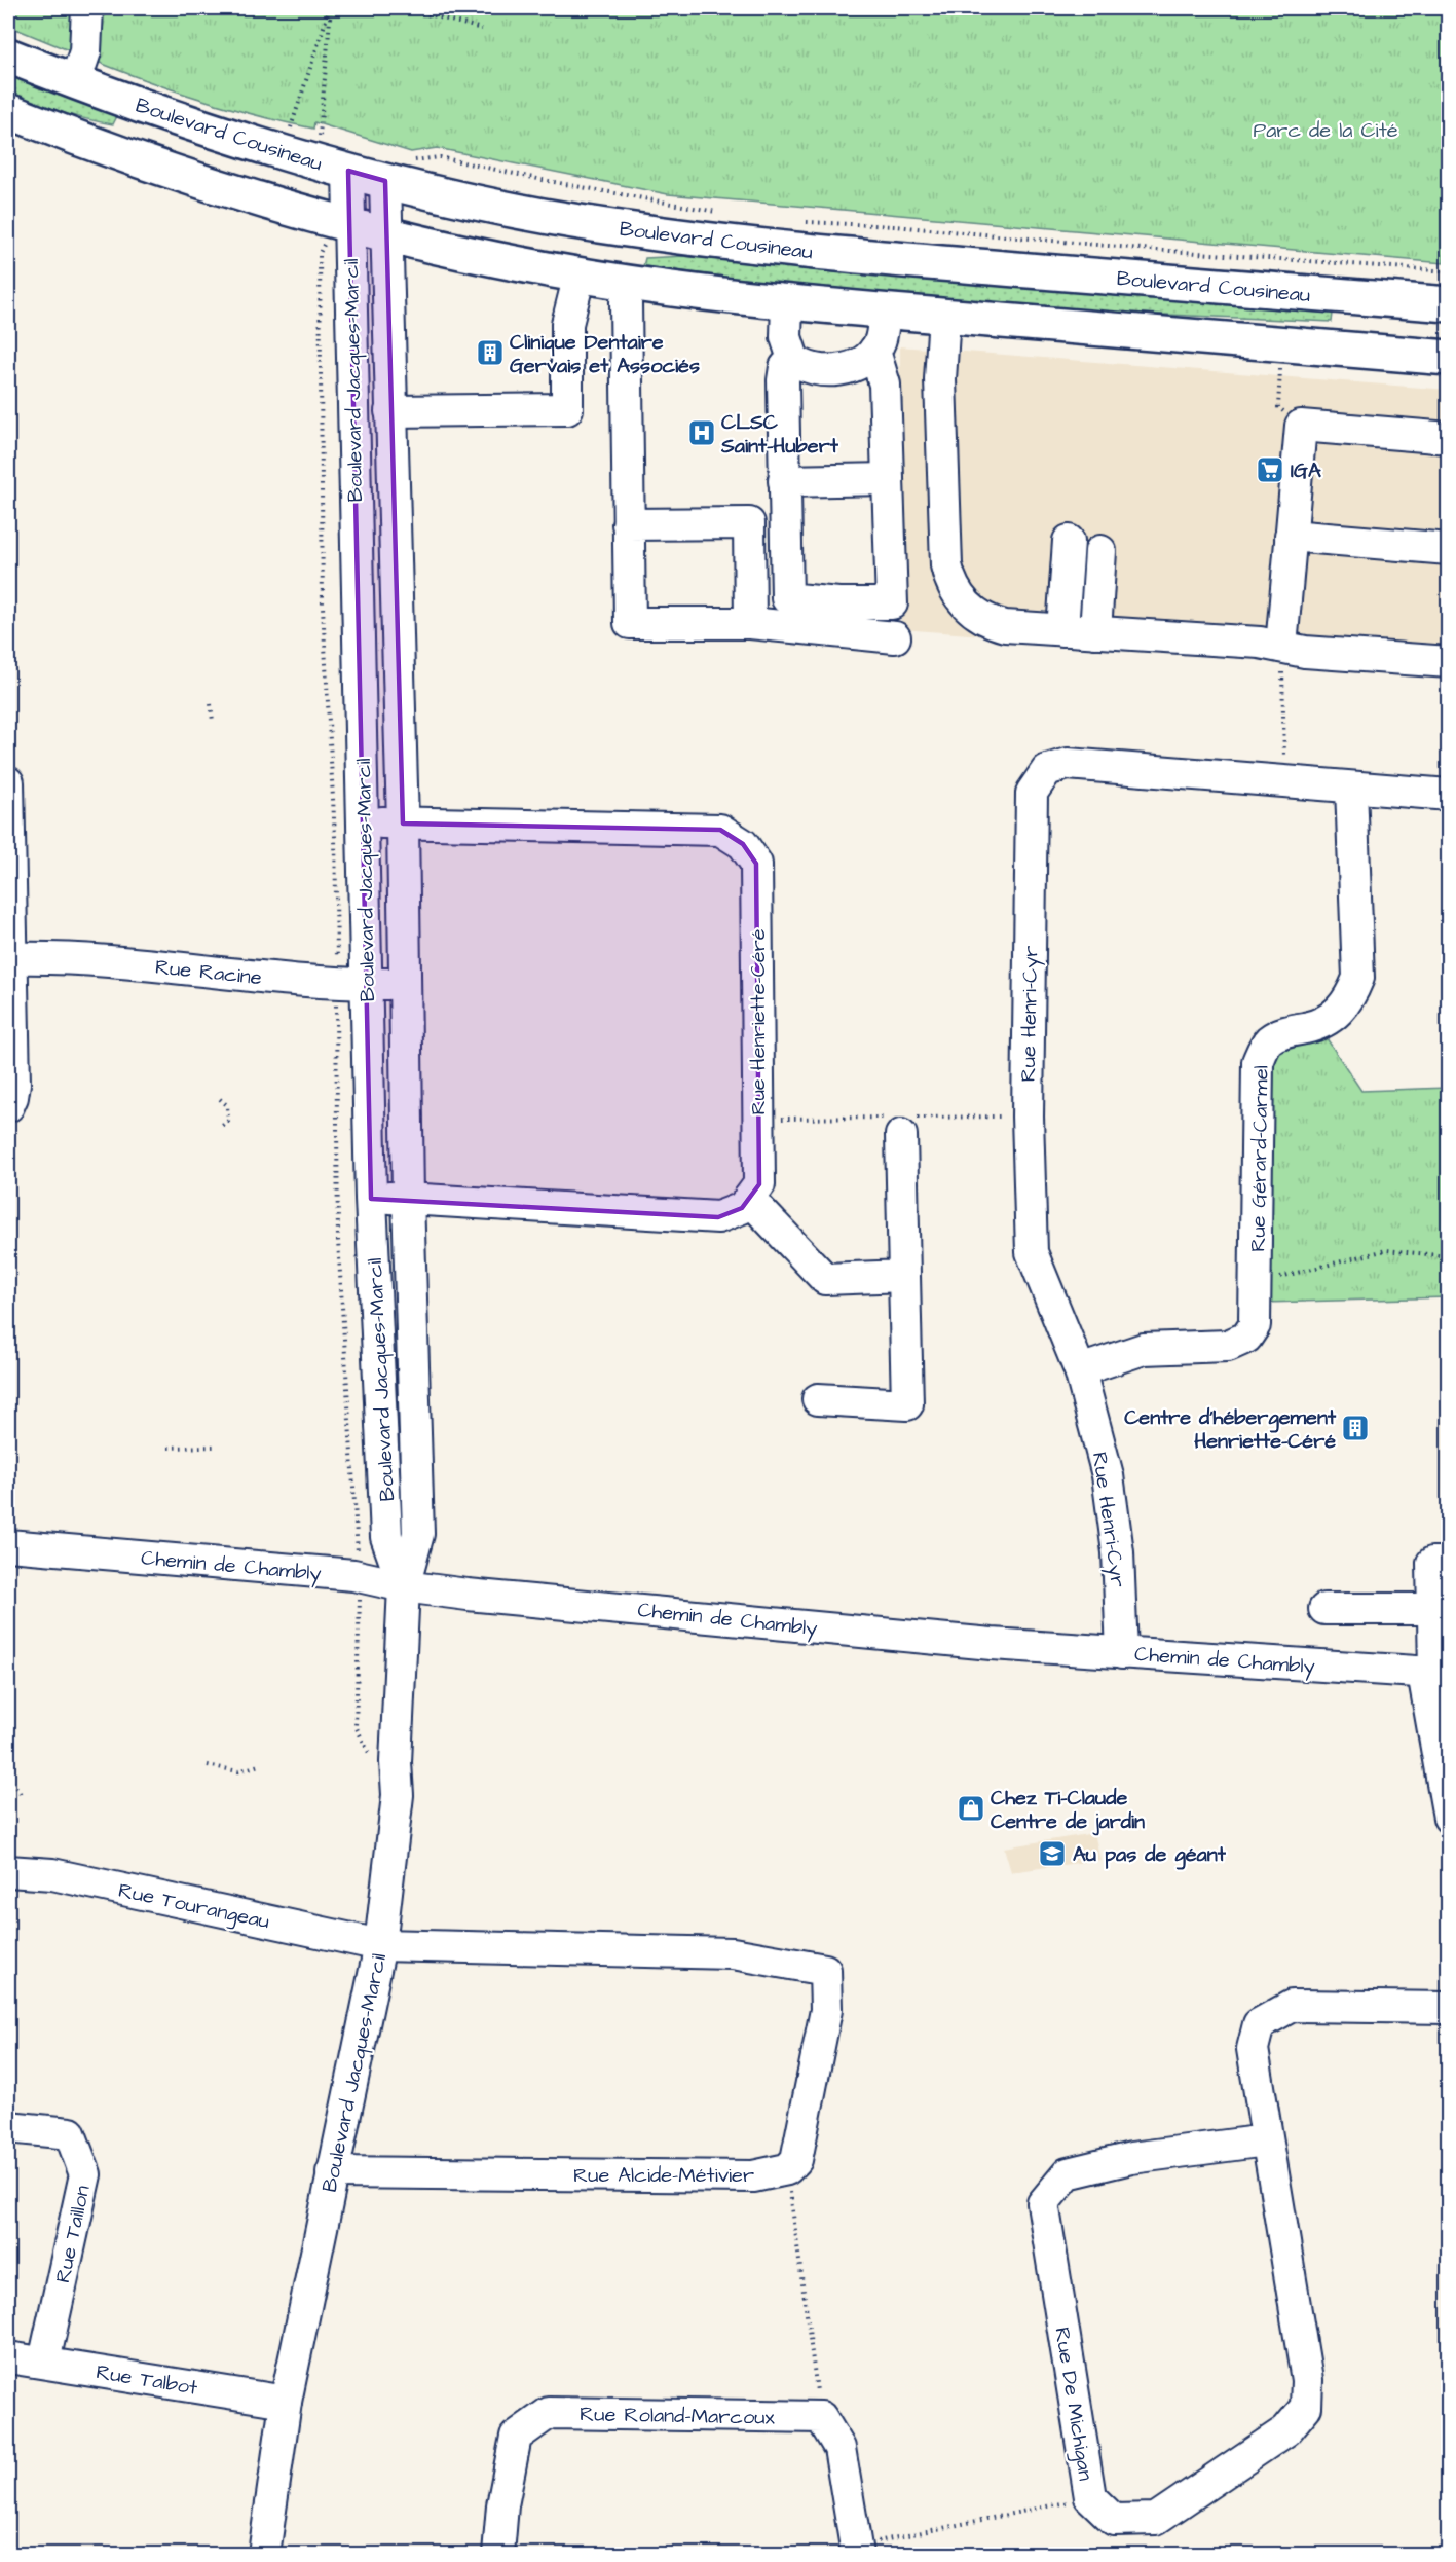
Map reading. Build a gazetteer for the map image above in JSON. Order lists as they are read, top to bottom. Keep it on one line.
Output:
{"streets":{"main road":["Boulevard Cousineau"],"street":["Boulevard Jacques-Marcil","Rue Racine","Rue Henri-Cyr","Rue Henriette-Céré","Rue Gérard-Carmel","Chemin de Chambly","Rue Tourangeau","Rue Alcide-Métivier","Rue Taillon","Rue Talbot","Rue De Michigan","Rue Roland-Marcoux"]},"crossings":[["Boulevard Cousineau","Boulevard Jacques-Marcil"],["Boulevard Jacques-Marcil","Rue Racine"],["Boulevard Jacques-Marcil","Rue Henriette-Céré"],["Boulevard Jacques-Marcil","Chemin de Chambly"],["Boulevard Jacques-Marcil","Rue Tourangeau"],["Boulevard Jacques-Marcil","Rue Alcide-Métivier"],["Boulevard Jacques-Marcil","Rue Talbot"],["Rue Henri-Cyr","Rue Gérard-Carmel"],["Rue Henri-Cyr","Chemin de Chambly"],["Rue Taillon","Rue Talbot"]],"parks":["Parc de la Cité"],"places":{"building":["Clinique Dentaire Gervais et Associés","Centre d'hébergement Henriette-Céré"],"hospital":["CLSC Saint-Hubert"],"supermarket":["IGA"],"shop":["Chez Ti-Claude Centre de jardin"],"school or university":["Au pas de géant"]}}
